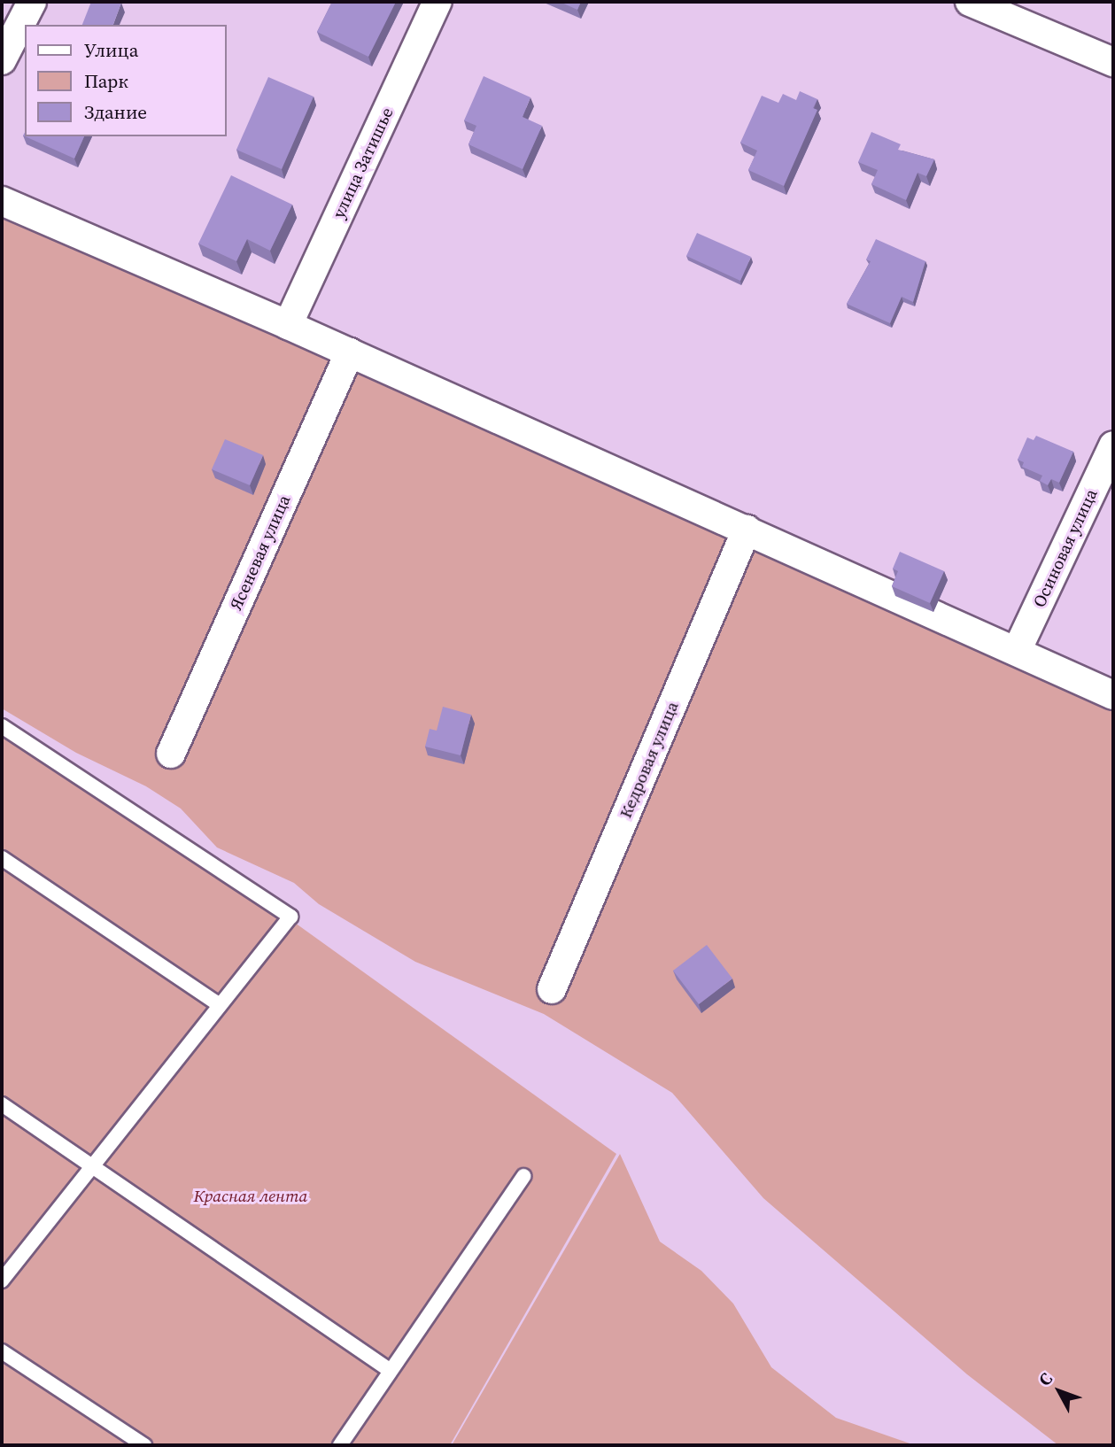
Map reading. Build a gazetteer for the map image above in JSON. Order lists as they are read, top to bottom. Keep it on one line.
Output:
{"streets":{"street":["улица Затишье","Осиновая улица","Ясеневая улица","Кедровая улица"]},"parks":["Красная лента"],"legend":["Улица","Парк","Здание"],"north":"top left"}
